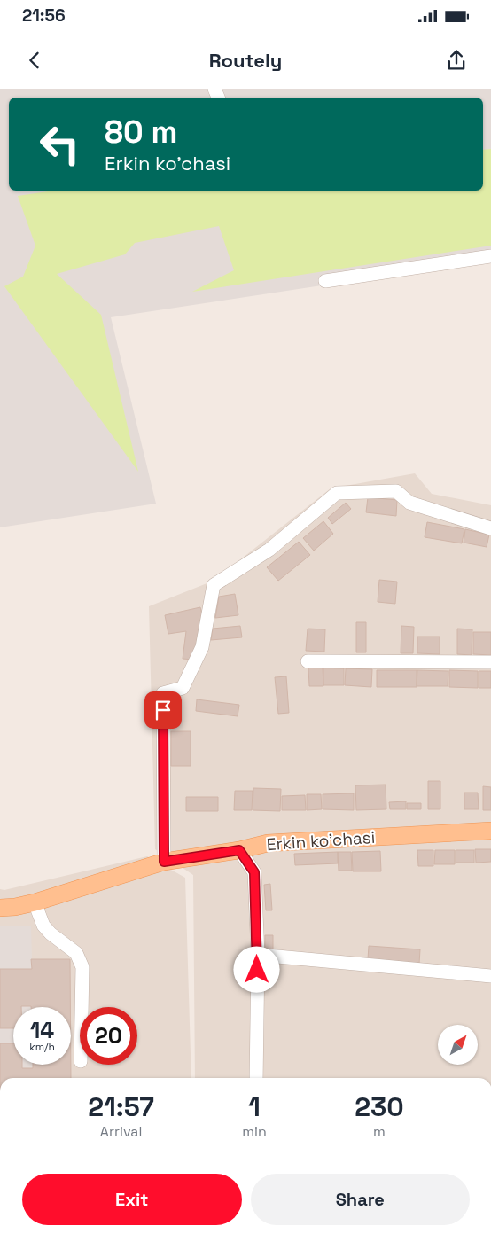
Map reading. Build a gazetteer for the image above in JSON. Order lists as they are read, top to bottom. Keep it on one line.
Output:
{"streets":{"main road":["Erkin ko'chasi"]},"north":"top right","page":{"status":"21:56","header":"Routely","turn":["80 m","Erkin ko'chasi"],"speed":"14 km/h","limit":"20","eta":["21:57","Arrival","1","min","230","m"],"buttons":["Exit","Share"]}}
